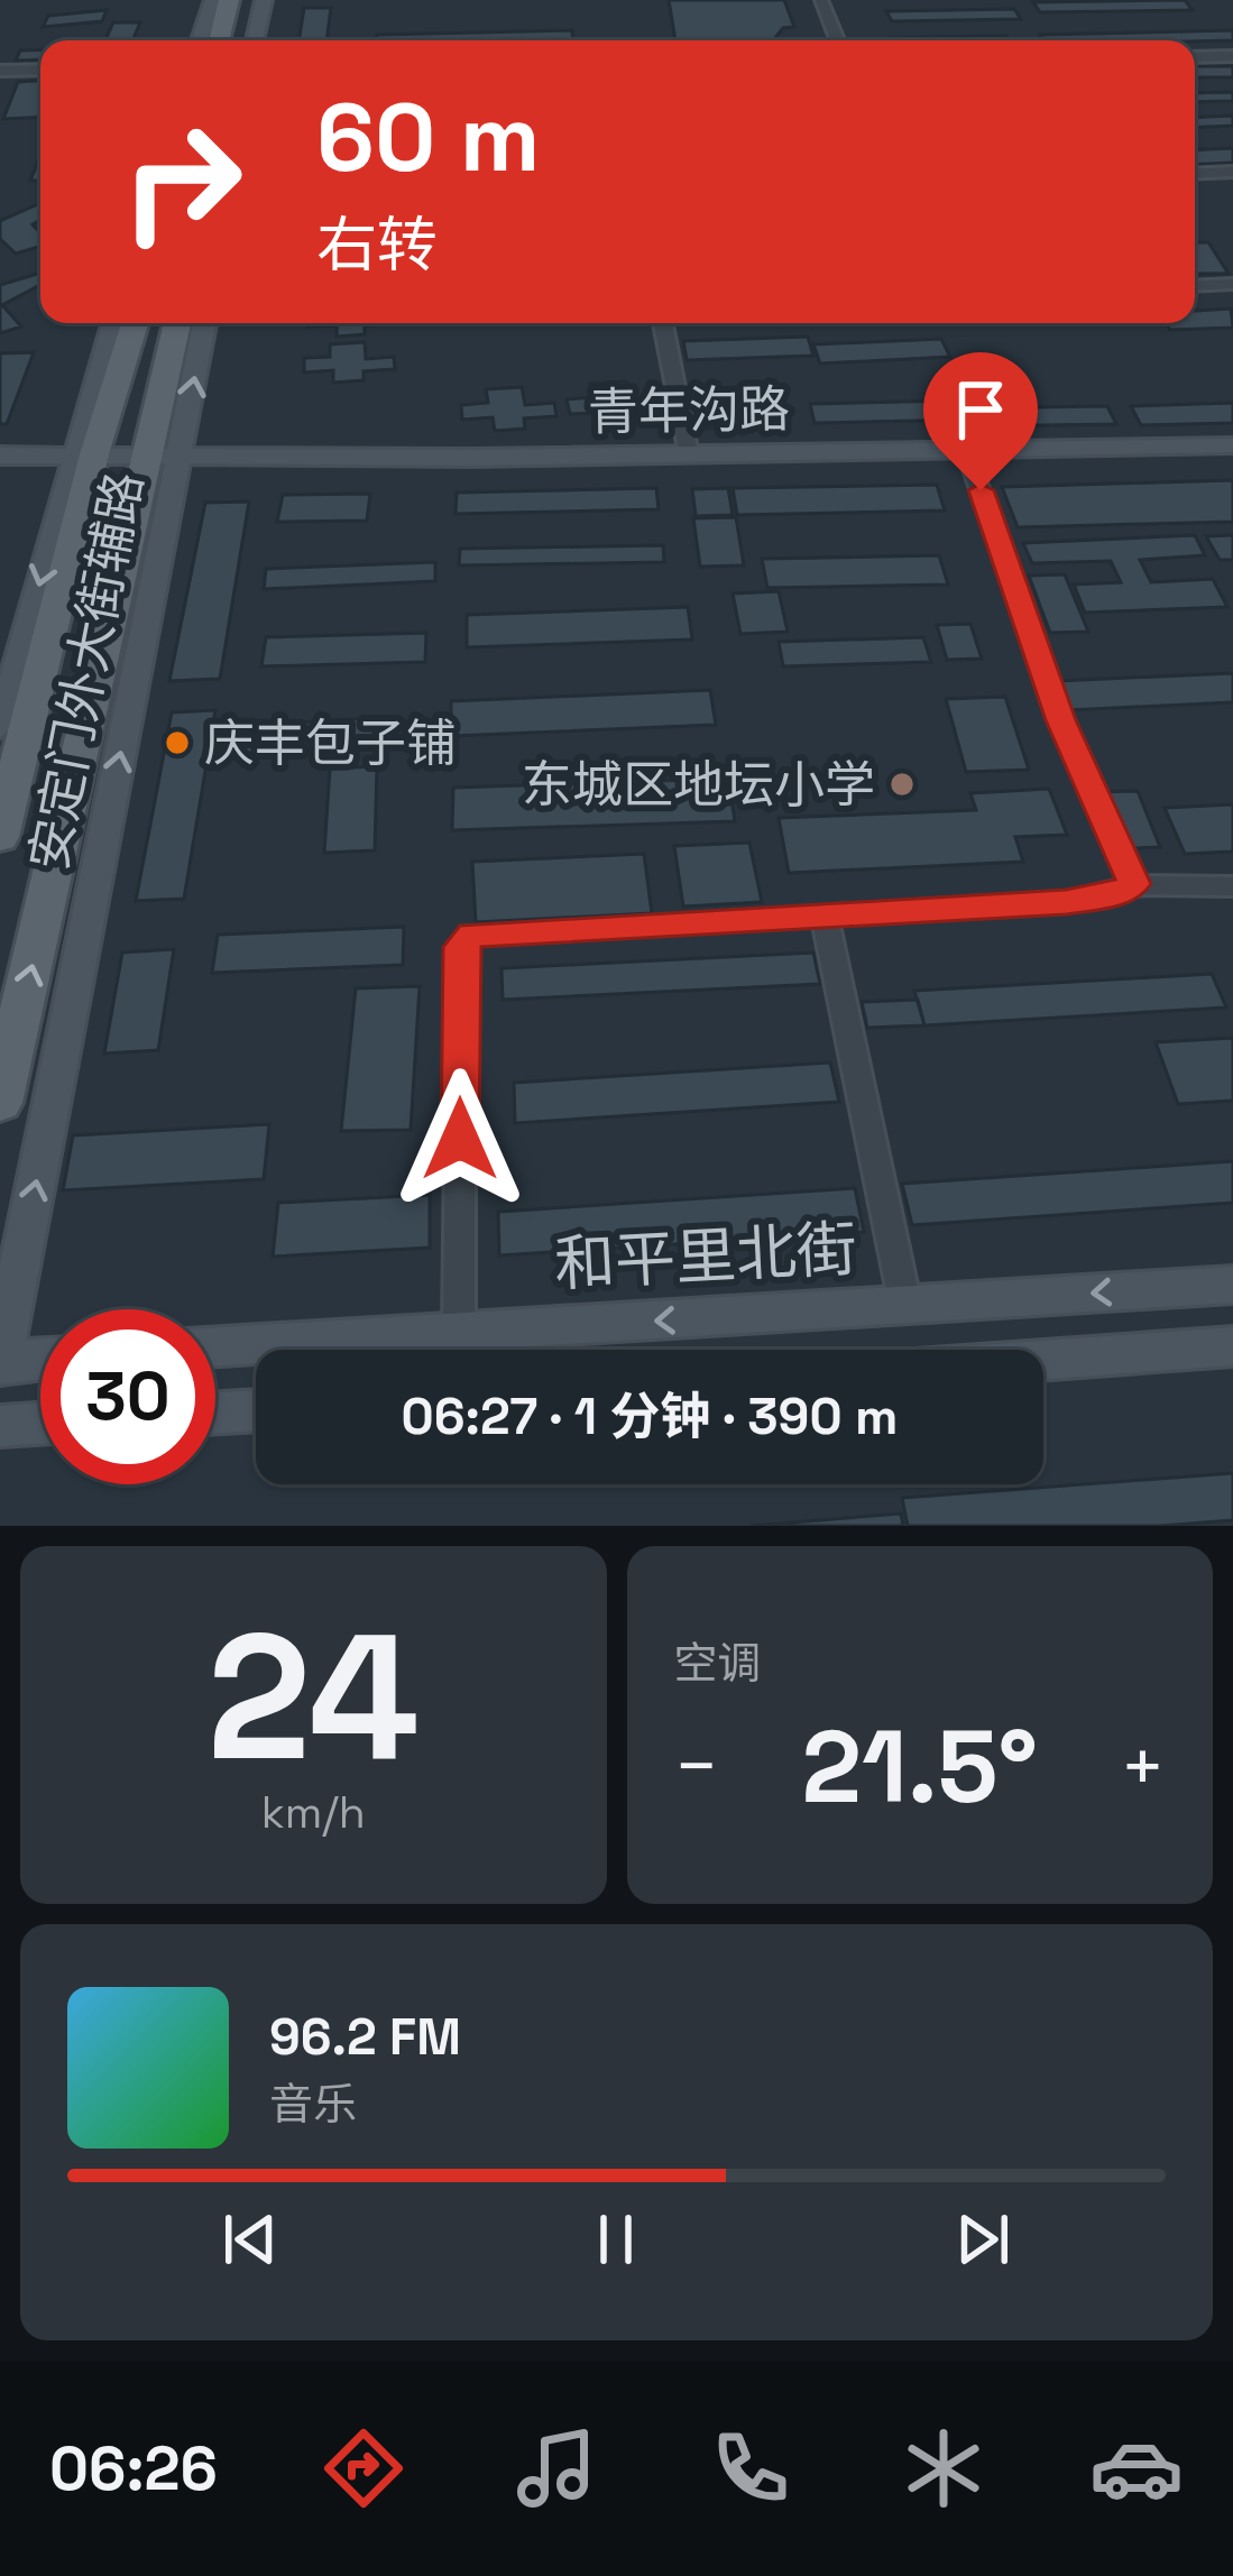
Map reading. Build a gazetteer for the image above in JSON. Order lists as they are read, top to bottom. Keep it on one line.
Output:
{"streets":{"street":["青年沟路","安定门外大街辅路","和平里北街"]},"crossings":[["青年沟路","安定门外大街辅路"]],"one_way":["和平里北街"],"places":["庆丰包子铺","东城区地坛小学"],"page":{"turn":["60 m","右转"],"limit":"30","trip":"06:27 · 1 分钟 · 390 m","tile":[["24","km/h"],"空调"],"heat":["−","21.5°","+"],"song":["96.2 FM","音乐"],"tabs":"06:26"}}
